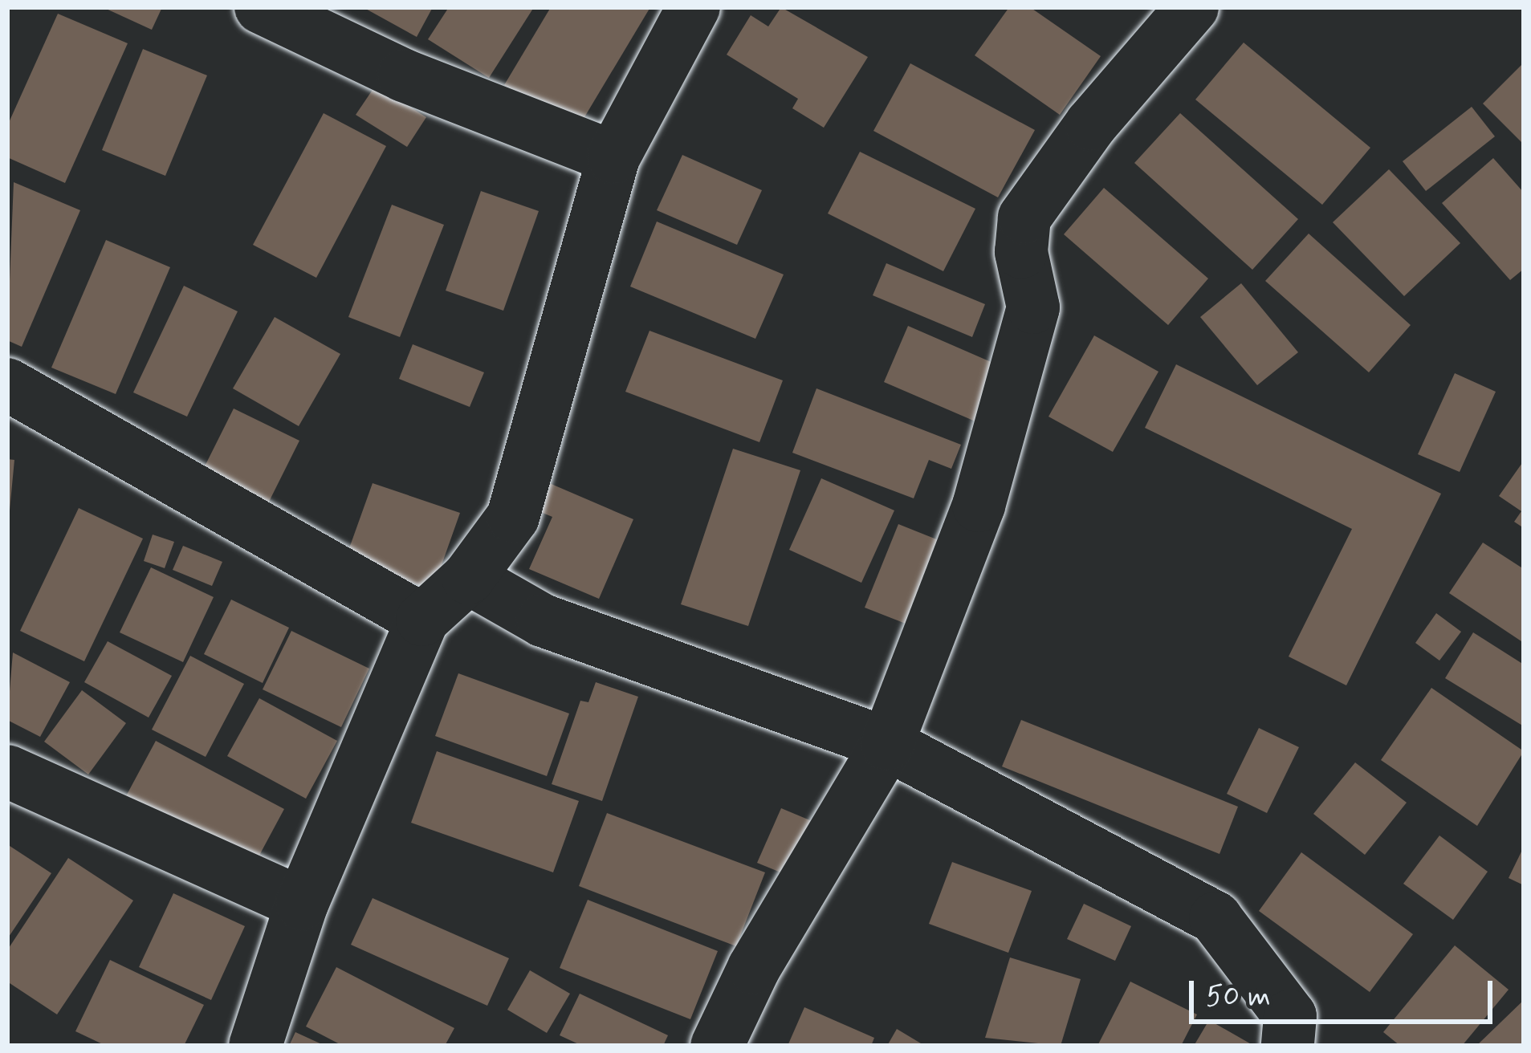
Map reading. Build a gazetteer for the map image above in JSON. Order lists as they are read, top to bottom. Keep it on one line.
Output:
{"scale_bar":"50 m"}
